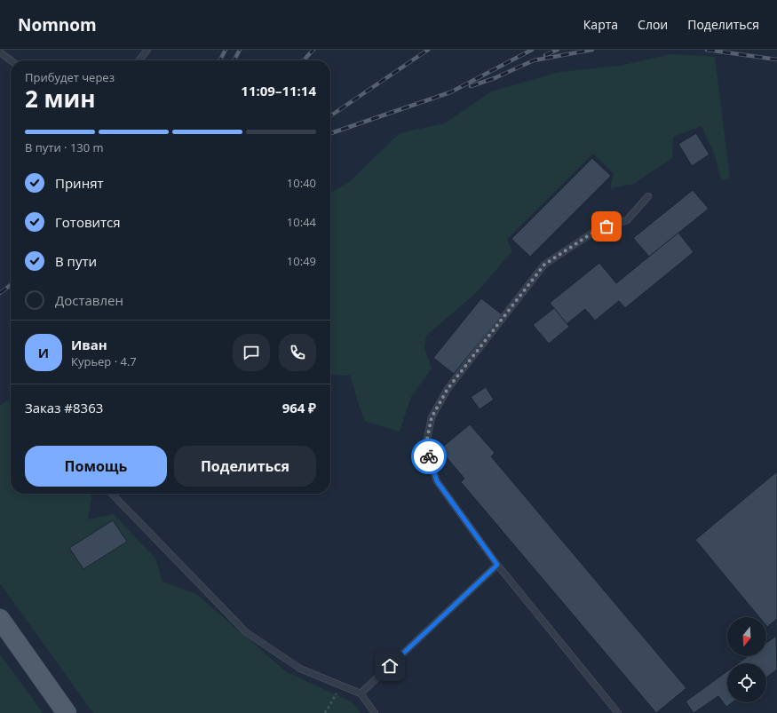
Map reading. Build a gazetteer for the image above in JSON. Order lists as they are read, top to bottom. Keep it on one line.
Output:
{"north":"bottom","page":{"header":"Nomnom","nav":["Карта","Слои","Поделиться"],"heading":["2 мин","Прибудет через","11:09–11:14"],"panel":["Иван","Курьер · 4.7","Заказ #8363","964 ₽"],"bar":"В пути · 130 m","list":[["Принят","10:40"],["Готовится","10:44"],["В пути","10:49"],"Доставлен"],"round":"И","buttons":["Помощь","Поделиться"]}}
